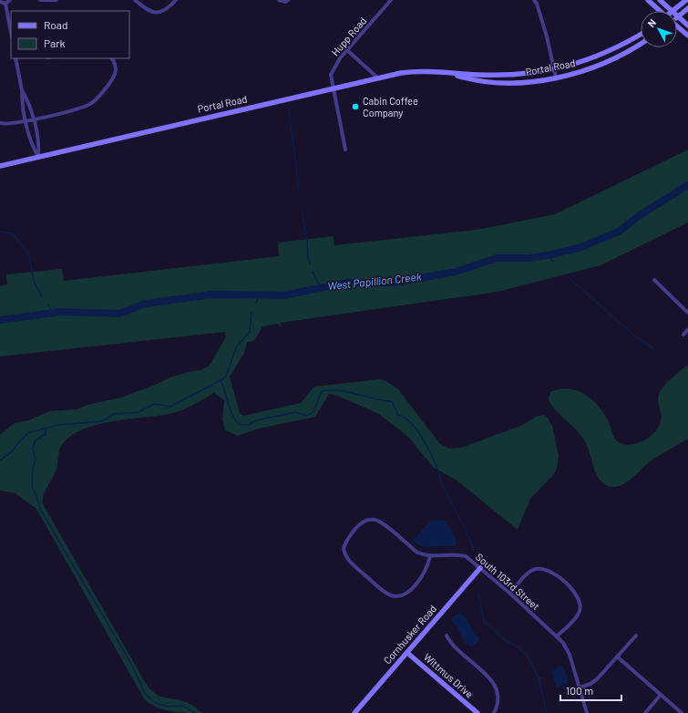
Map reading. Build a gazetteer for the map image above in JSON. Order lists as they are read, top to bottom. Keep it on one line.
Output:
{"streets":{"main road":["Portal Road","Cornhusker Road","Wittmus Drive"],"street":["Hupp Road","South 103rd Street"]},"crossings":[["Hupp Road","Portal Road"],["South 103rd Street","Cornhusker Road"],["Cornhusker Road","Wittmus Drive"]],"water":["West Papillion Creek"],"places":["Cabin Coffee Company"],"legend":["Road","Park"],"scale_bar":"100 m","north":"top left"}
